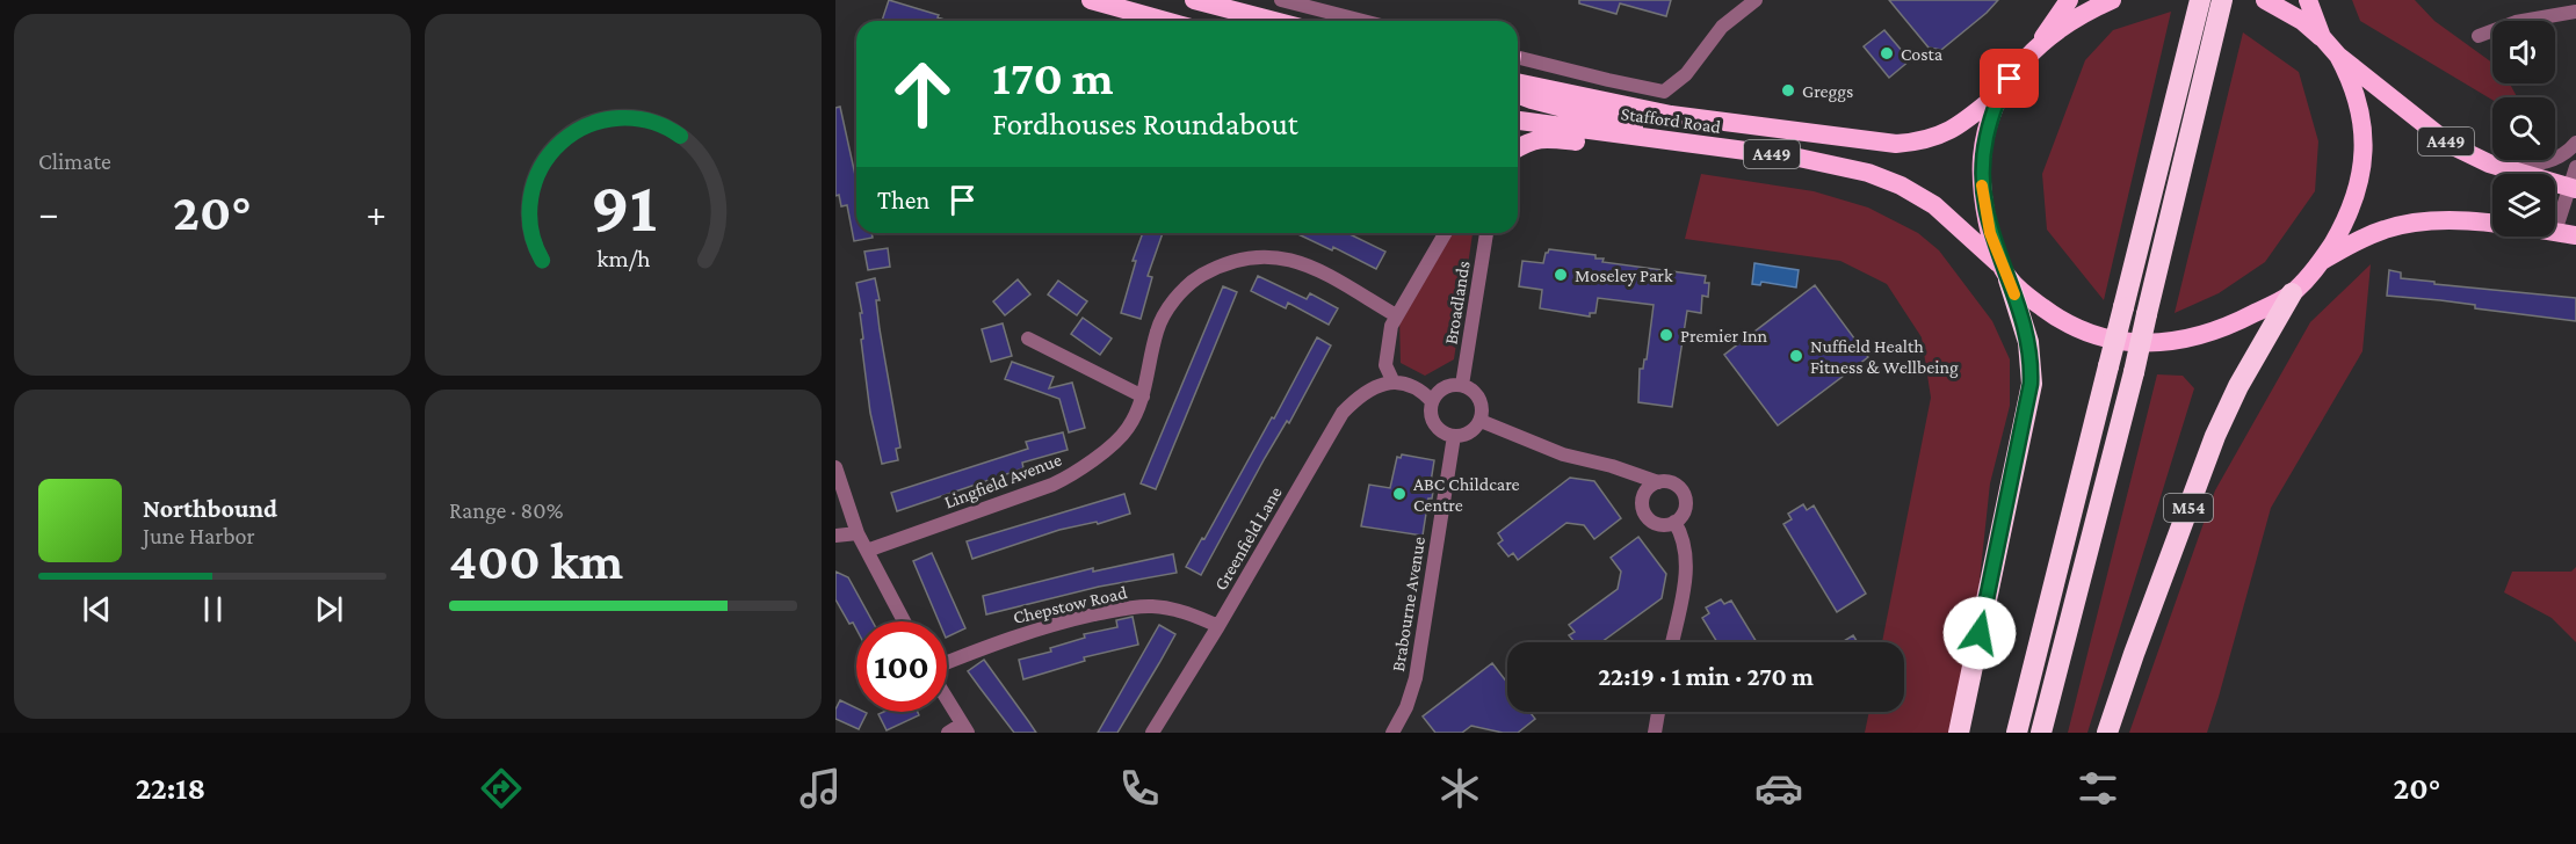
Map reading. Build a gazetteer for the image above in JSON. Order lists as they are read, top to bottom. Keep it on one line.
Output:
{"streets":{"highway":["Stafford Road","A449","M54"],"street":["Broadlands","Lingfield Avenue","Greenfield Lane","Chepstow Road","Brabourne Avenue"]},"crossings":[["Stafford Road","M54"],["Broadlands","Brabourne Avenue"],["Greenfield Lane","Chepstow Road"]],"places":["Costa","Greggs","Moseley Park","Premier Inn","Nuffield Health Fitness & Wellbeing","ABC Childcare Centre"],"page":{"tile":["Climate",["Range · 80%","400 km"]],"turn":["170 m","Fordhouses Roundabout"],"then":"Then","heat":["−","20°","+"],"song":["Northbound","June Harbor"],"limit":"100","trip":"22:19 · 1 min · 270 m","tabs":["22:18","20°"],"gauge":["91","km/h"]}}
